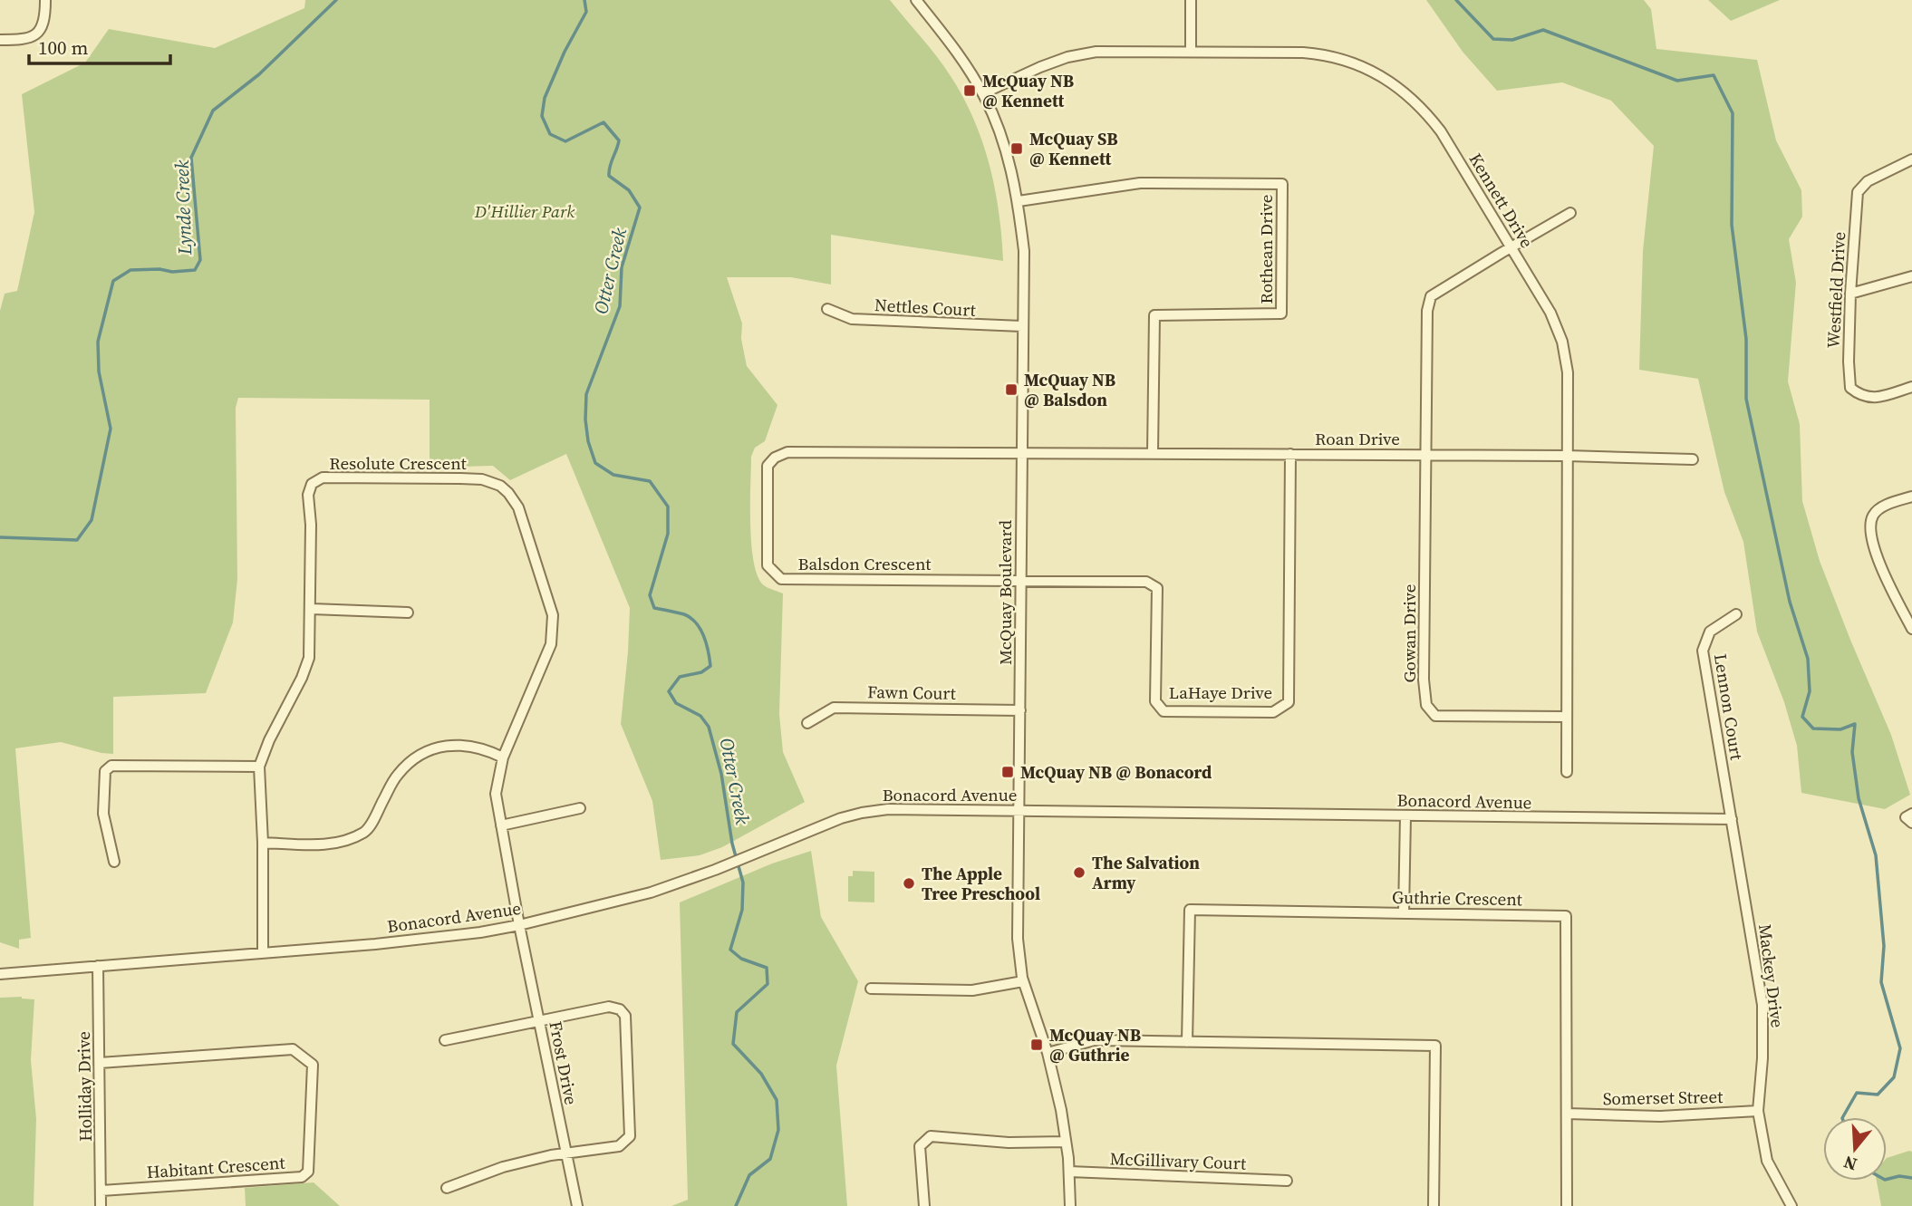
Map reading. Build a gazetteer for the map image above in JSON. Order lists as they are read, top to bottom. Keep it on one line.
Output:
{"streets":{"street":["Kennett Drive","Rothean Drive","Westfield Drive","Nettles Court","Roan Drive","Resolute Crescent","Balsdon Crescent","McQuay Boulevard","Gowan Drive","Fawn Court","LaHaye Drive","Lennon Court","Bonacord Avenue","Guthrie Crescent","Mackey Drive","Frost Drive","Holliday Drive","Somerset Street","McGillivary Court","Habitant Crescent"]},"crossings":[["Kennett Drive","Roan Drive"],["Kennett Drive","McQuay Boulevard"],["Kennett Drive","Gowan Drive"],["Rothean Drive","Roan Drive"],["Rothean Drive","McQuay Boulevard"],["Nettles Court","McQuay Boulevard"],["Roan Drive","Balsdon Crescent"],["Roan Drive","McQuay Boulevard"],["Roan Drive","Gowan Drive"],["Roan Drive","LaHaye Drive"],["Resolute Crescent","Bonacord Avenue"],["Resolute Crescent","Frost Drive"],["Balsdon Crescent","McQuay Boulevard"],["Balsdon Crescent","LaHaye Drive"],["McQuay Boulevard","Fawn Court"],["McQuay Boulevard","LaHaye Drive"],["McQuay Boulevard","Bonacord Avenue"],["McQuay Boulevard","McGillivary Court"],["Lennon Court","Bonacord Avenue"],["Lennon Court","Mackey Drive"],["Bonacord Avenue","Mackey Drive"],["Bonacord Avenue","Frost Drive"],["Bonacord Avenue","Holliday Drive"],["Guthrie Crescent","Somerset Street"],["Mackey Drive","Somerset Street"],["Holliday Drive","Habitant Crescent"]],"water":["Lynde Creek","Otter Creek"],"parks":["D'Hillier Park"],"places":{"transit":["McQuay NB @ Kennett","McQuay SB @ Kennett","McQuay NB @ Balsdon","McQuay NB @ Bonacord","McQuay NB @ Guthrie"],"other":["The Salvation Army","The Apple Tree Preschool"]},"scale_bar":"100 m","north":"bottom"}
